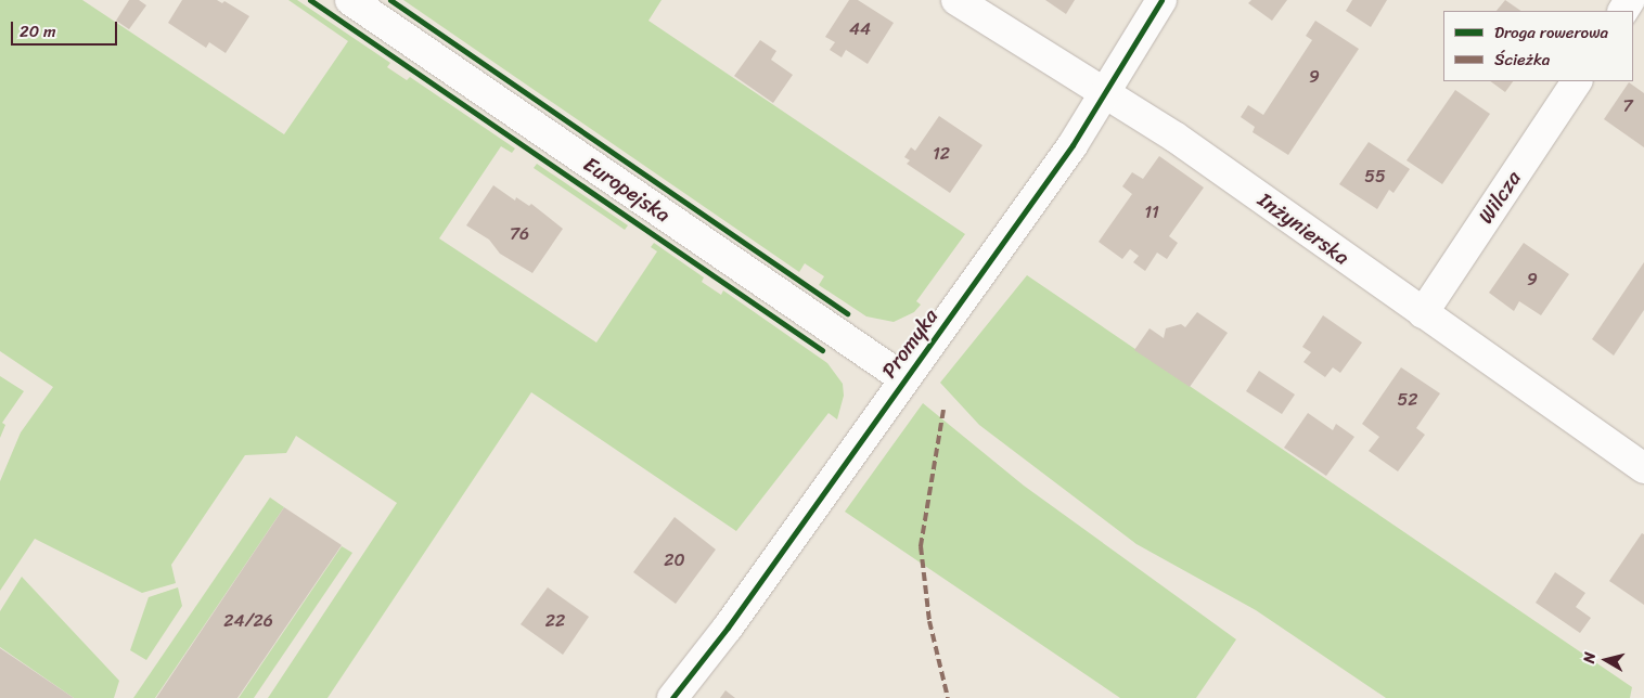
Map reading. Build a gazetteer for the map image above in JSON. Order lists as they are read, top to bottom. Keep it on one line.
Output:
{"streets":{"street":["Europejska","Wilcza","Inżynierska","Promyka"]},"crossings":[["Europejska","Promyka"],["Wilcza","Inżynierska"],["Inżynierska","Promyka"]],"house_numbers":["44","9","7","12","55","11","76","9","52","20","24/26","22"],"legend":["Droga rowerowa","Ścieżka"],"scale_bar":"20 m","north":"left"}
